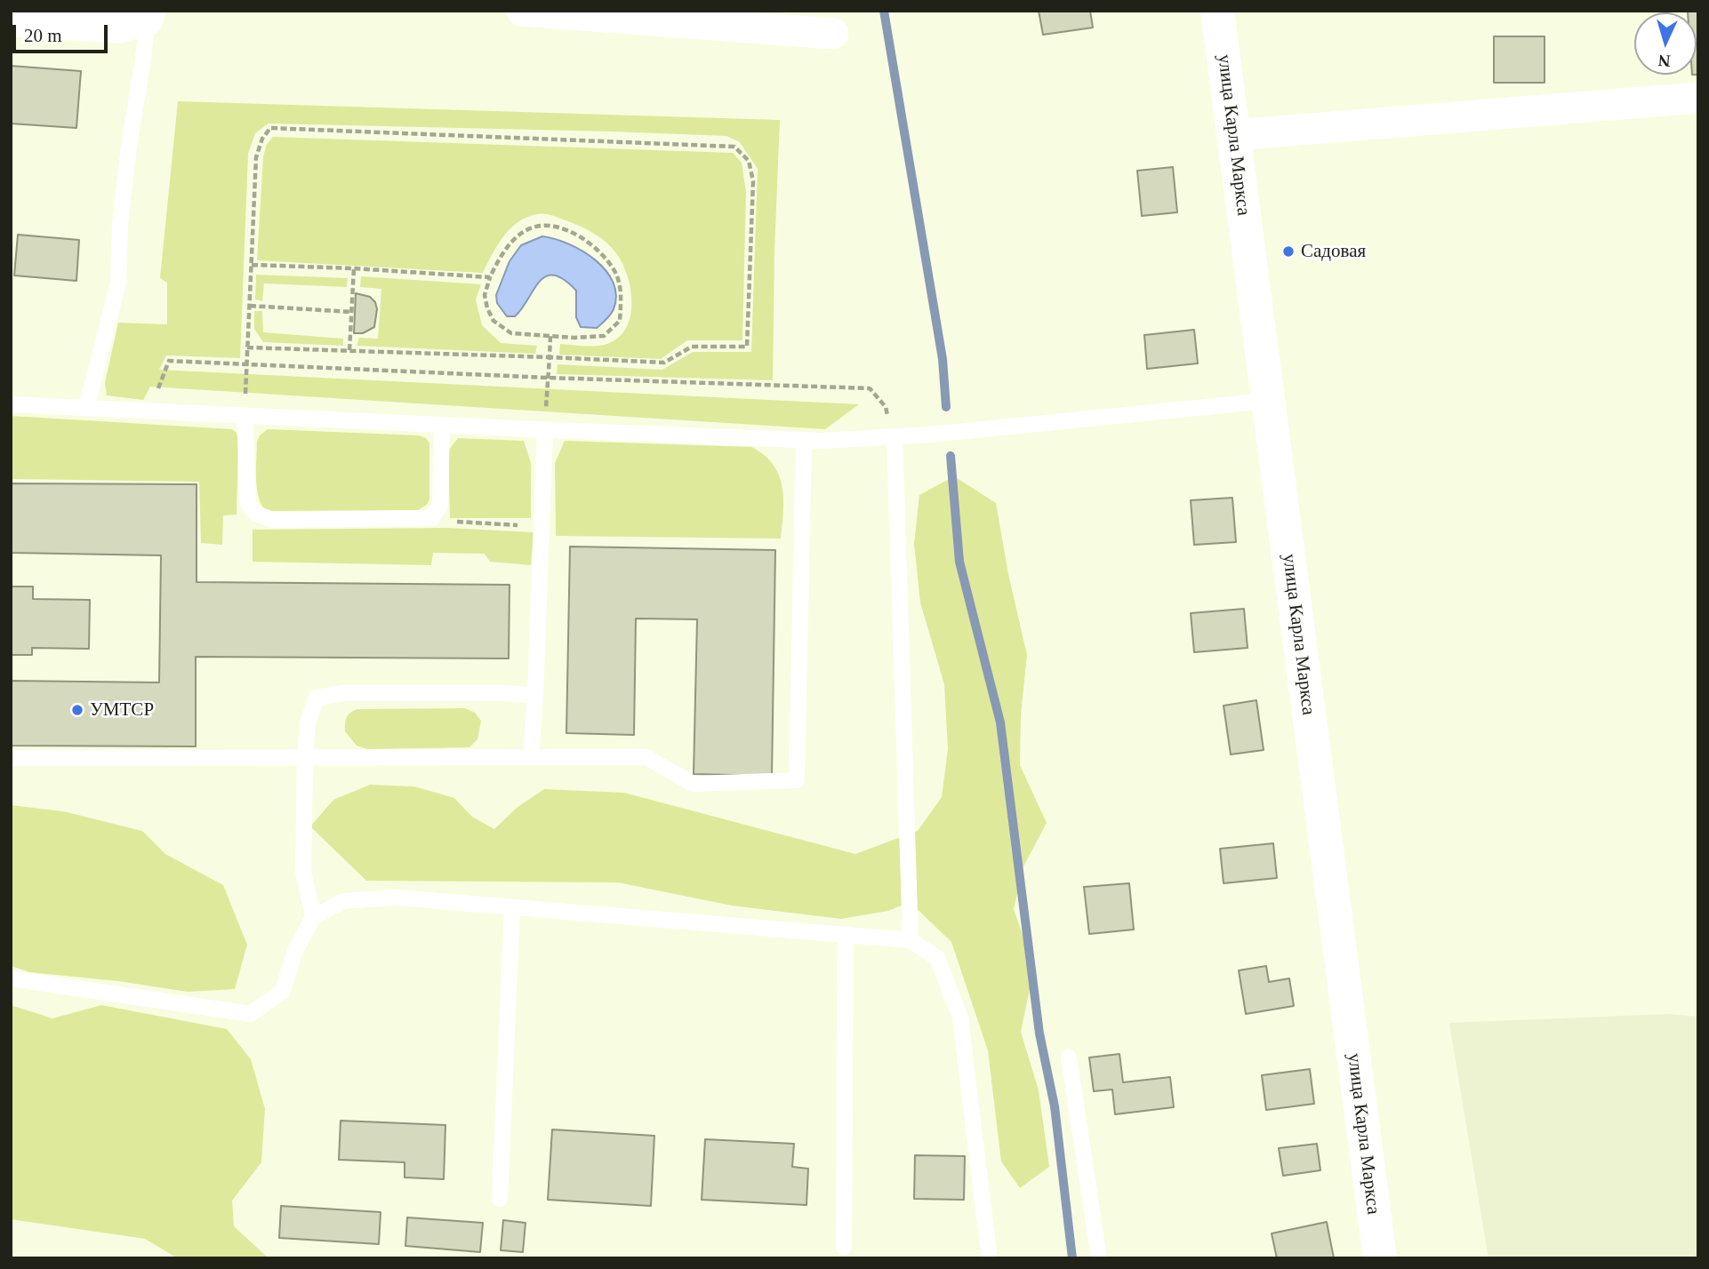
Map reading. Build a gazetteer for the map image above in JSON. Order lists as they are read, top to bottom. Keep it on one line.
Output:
{"streets":{"street":["улица Карла Маркса"]},"places":["Садовая","УМТСР"],"scale_bar":"20 m","north":"bottom"}
